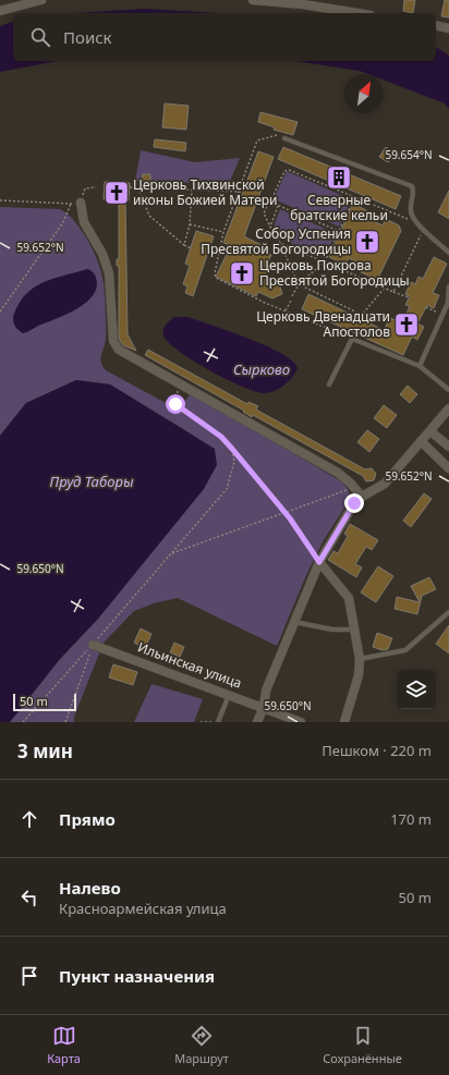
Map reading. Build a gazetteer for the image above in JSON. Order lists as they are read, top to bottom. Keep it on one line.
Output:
{"streets":{"street":["Ильинская улица"]},"water":["Сырково","Пруд Таборы"],"places":{"building":["Северные братские кельи"],"church":["Церковь Тихвинской иконы Божией Матери","Собор Успения Пресвятой Богородицы","Церковь Покрова Пресвятой Богородицы","Церковь Двенадцати Апостолов"]},"scale_bar":"50 m","north":"top right","page":{"search":"Поиск","scale":"50 m","heading":["3 мин","Пешком · 220 m"],"list":[["Прямо","170 m"],["Налево","Красноармейская улица","50 m"],"Пункт назначения"],"nav":["Карта","Маршрут","Сохранённые"]},"coordinates":["59.654°N","59.652°N","59.650°N"]}
